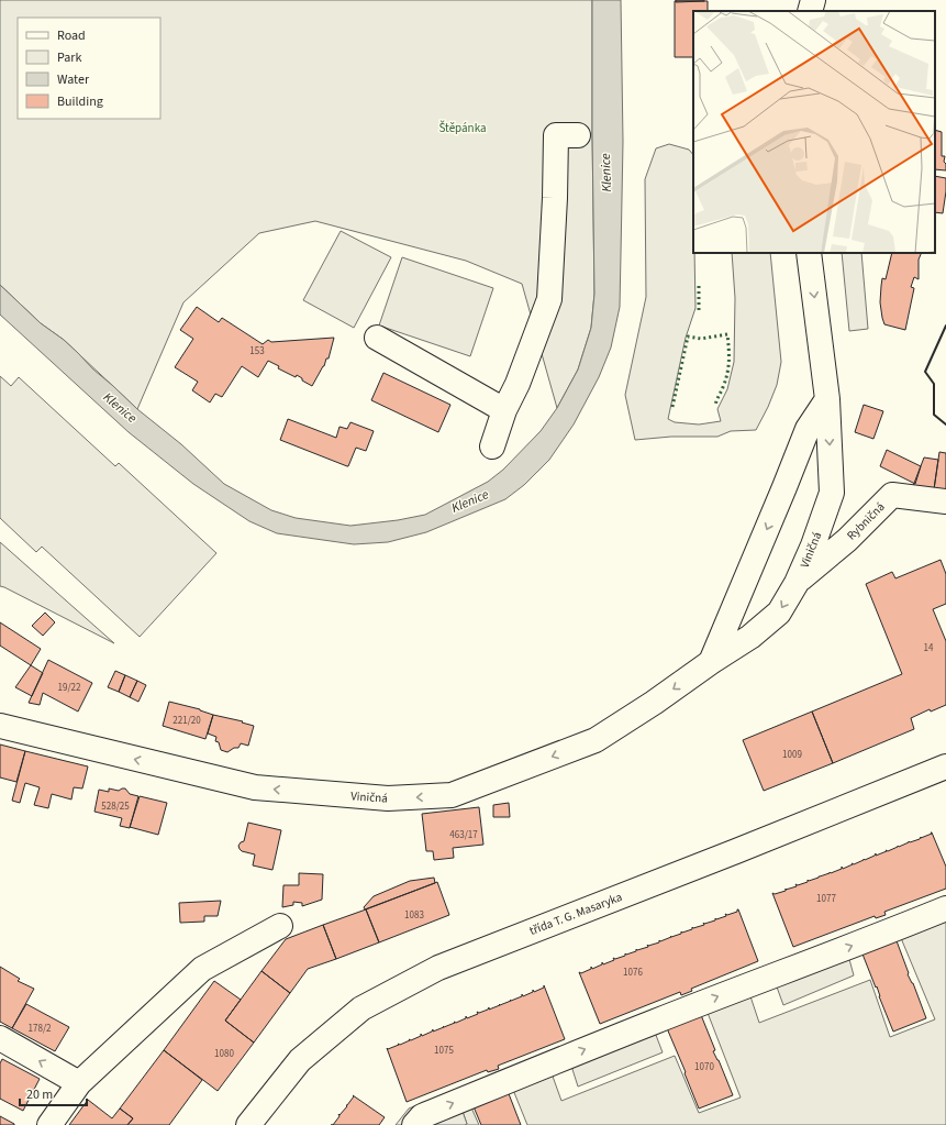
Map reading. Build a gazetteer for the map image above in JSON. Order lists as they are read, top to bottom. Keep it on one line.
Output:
{"streets":{"street":["Rybničná","Viničná","třída T. G. Masaryka"]},"crossings":[["Rybničná","Viničná"]],"water":["Klenice"],"parks":["Štěpánka"],"house_numbers":["153","14","19/22","221/20","1009","528/25","463/17","1077","1083","1076","178/2","1075","1080","1070"],"legend":["Road","Park","Water","Building"],"scale_bar":"20 m"}
